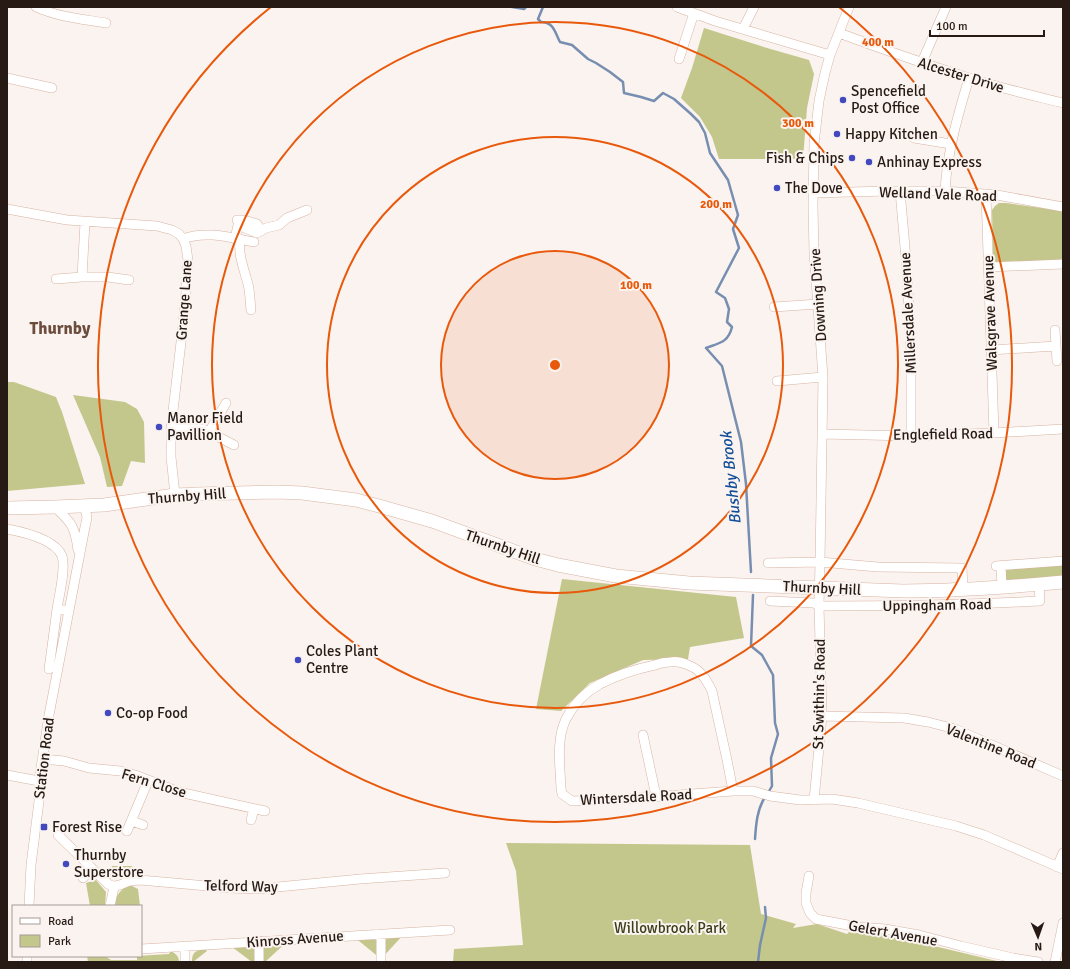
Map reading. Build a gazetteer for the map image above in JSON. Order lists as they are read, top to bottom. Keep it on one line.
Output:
{"streets":{"highway":["Thurnby Hill","Uppingham Road"],"street":["Alcester Drive","Welland Vale Road","Downing Drive","Grange Lane","Millersdale Avenue","Walsgrave Avenue","Englefield Road","St Swithin's Road","Valentine Road","Station Road","Fern Close","Wintersdale Road","Telford Way","Gelert Avenue","Kinross Avenue"]},"crossings":[["Alcester Drive","Downing Drive"],["Welland Vale Road","Downing Drive"],["Welland Vale Road","Millersdale Avenue"],["Welland Vale Road","Walsgrave Avenue"],["Downing Drive","Englefield Road"],["Downing Drive","Thurnby Hill"],["Downing Drive","Uppingham Road"],["Downing Drive","St Swithin's Road"],["Grange Lane","Thurnby Hill"],["Millersdale Avenue","Englefield Road"],["Walsgrave Avenue","Englefield Road"],["Thurnby Hill","Uppingham Road"],["Thurnby Hill","St Swithin's Road"],["Thurnby Hill","Station Road"],["Uppingham Road","St Swithin's Road"],["St Swithin's Road","Valentine Road"],["St Swithin's Road","Wintersdale Road"],["Station Road","Fern Close"]],"districts":["Thurnby"],"water":["Bushby Brook"],"parks":["Willowbrook Park"],"places":{"other":["Spencefield Post Office","Happy Kitchen","Fish & Chips","Anhinay Express","The Dove","Manor Field Pavillion","Coles Plant Centre","Co-op Food","Thurnby Superstore"],"transit":["Forest Rise"]},"legend":["Road","Park"],"scale_bar":"100 m","north":"bottom","rings":["400 m","300 m","200 m","100 m"]}
